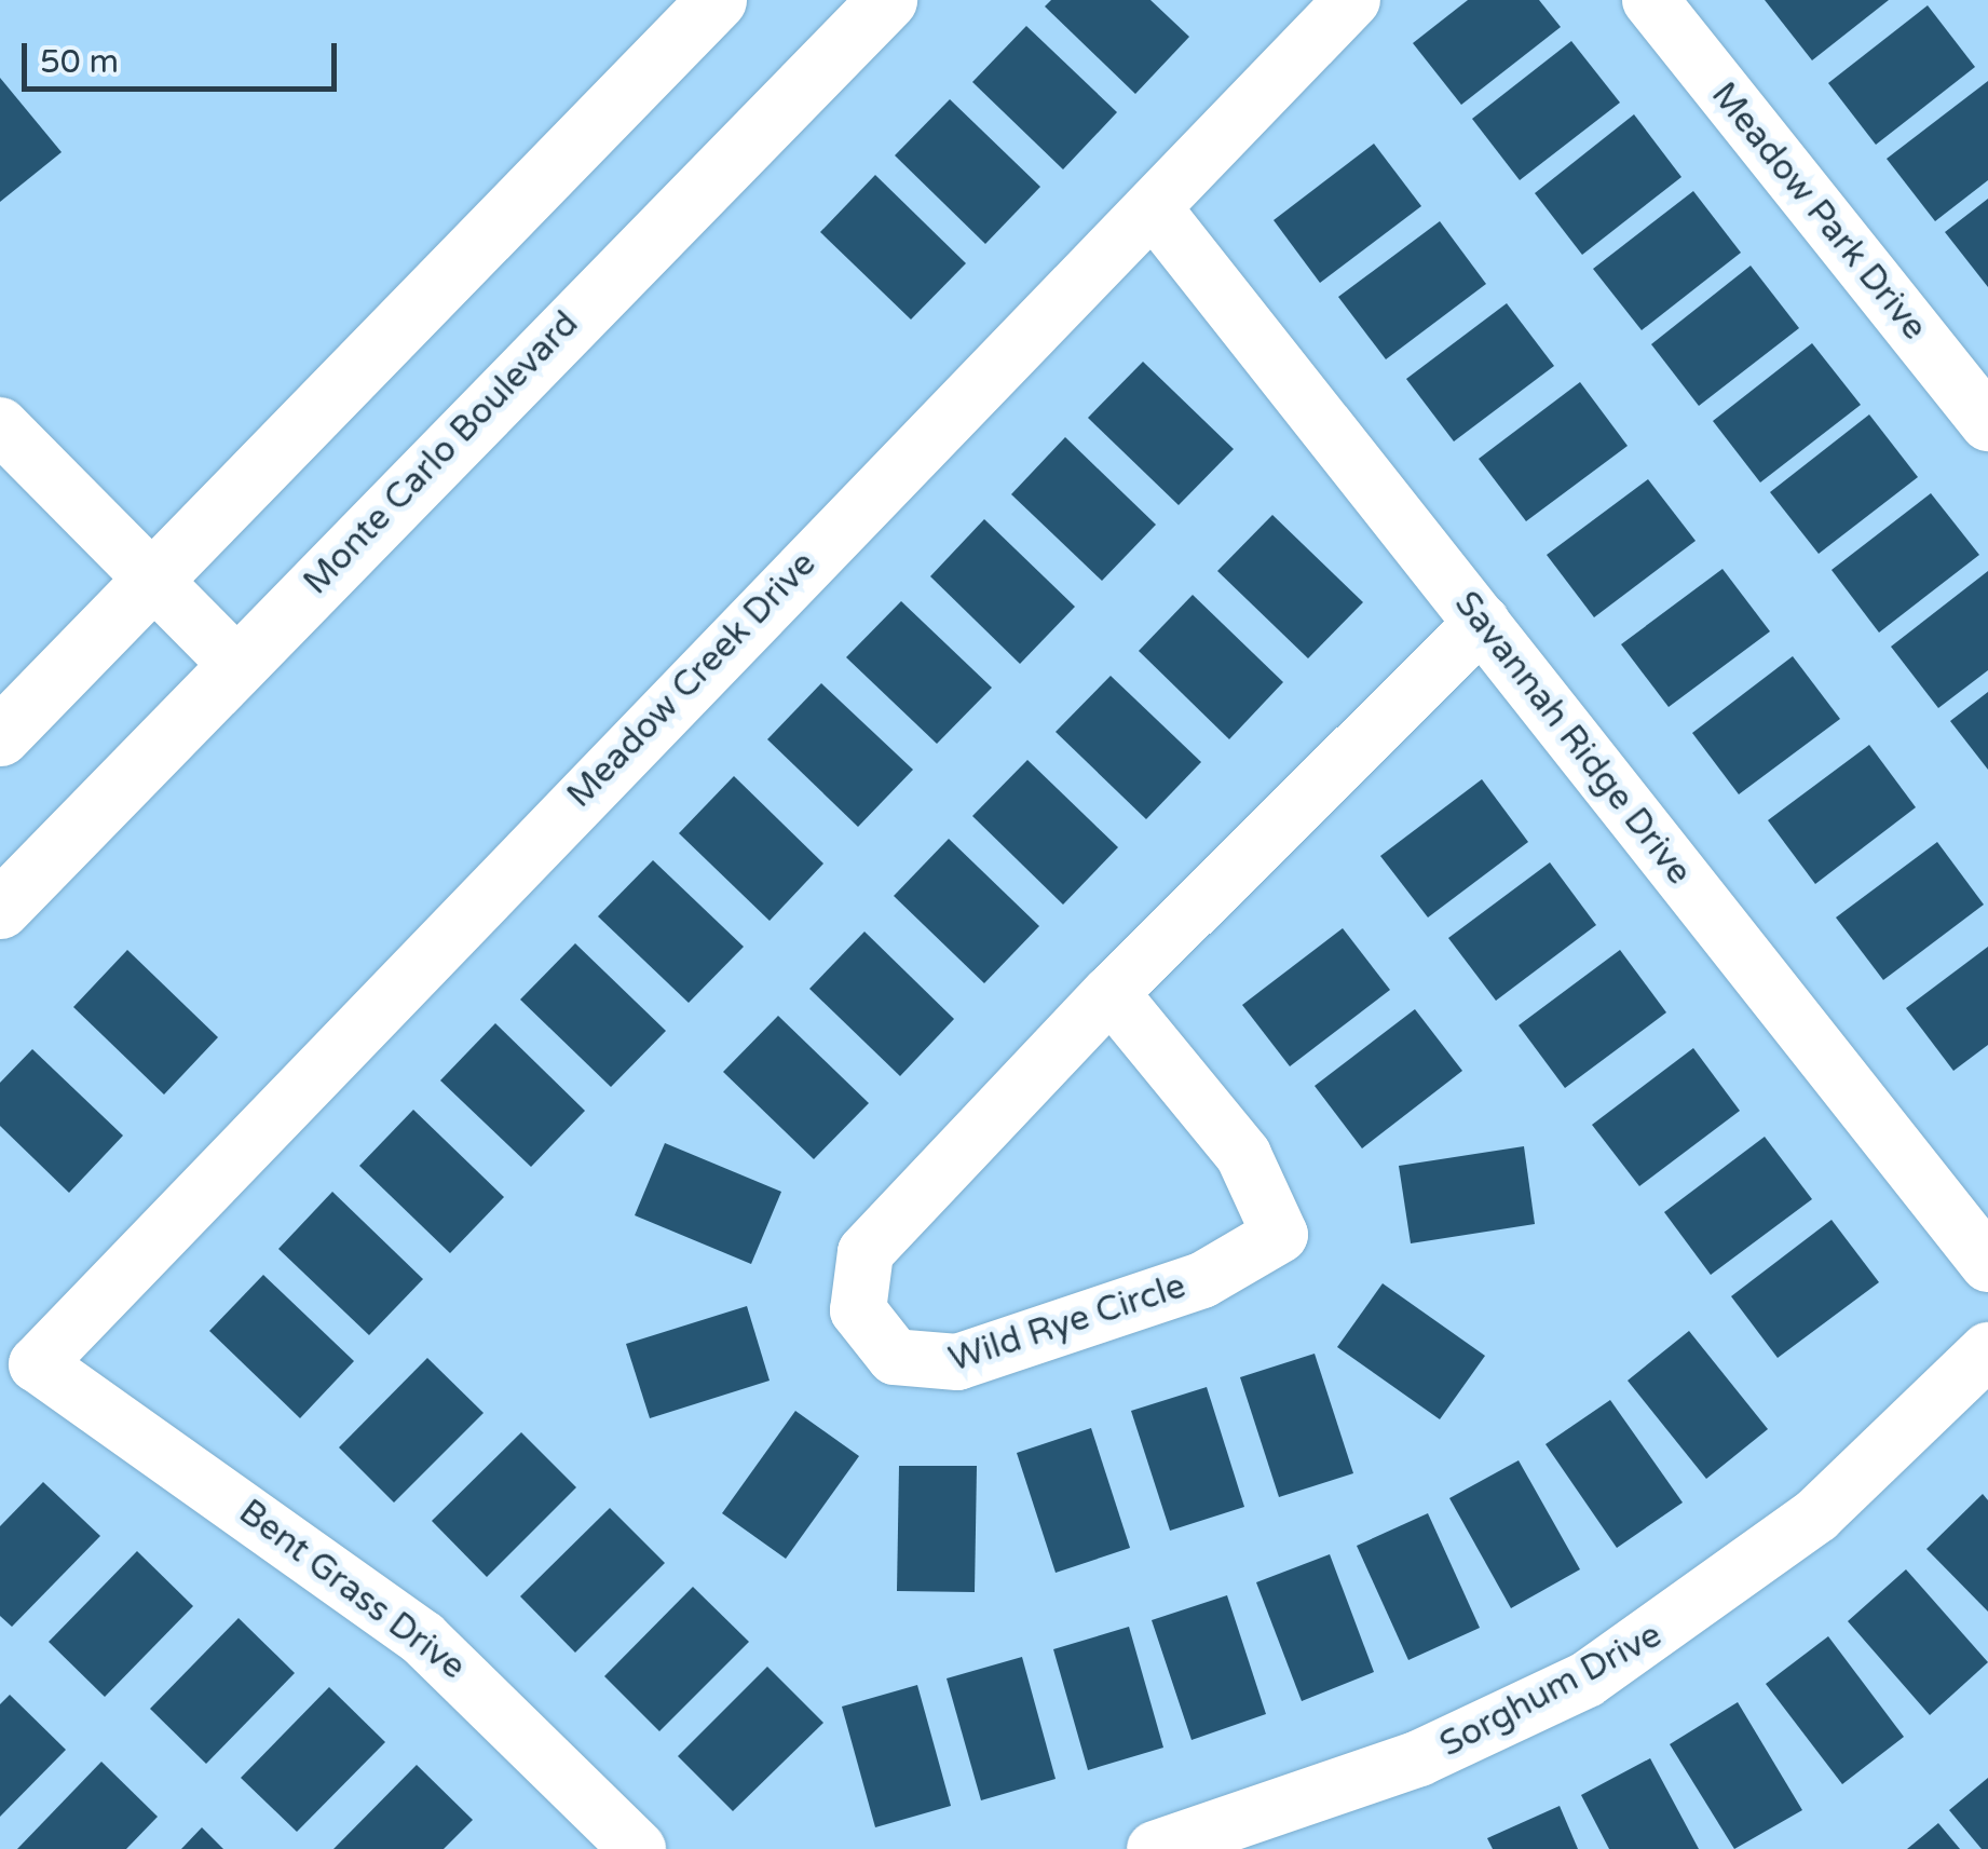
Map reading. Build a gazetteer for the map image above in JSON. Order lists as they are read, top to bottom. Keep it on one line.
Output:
{"streets":{"main road":["Monte Carlo Boulevard"],"street":["Meadow Park Drive","Meadow Creek Drive","Savannah Ridge Drive","Wild Rye Circle","Bent Grass Drive","Sorghum Drive"]},"crossings":[["Meadow Creek Drive","Savannah Ridge Drive"],["Meadow Creek Drive","Bent Grass Drive"],["Savannah Ridge Drive","Wild Rye Circle"]],"scale_bar":"50 m"}
